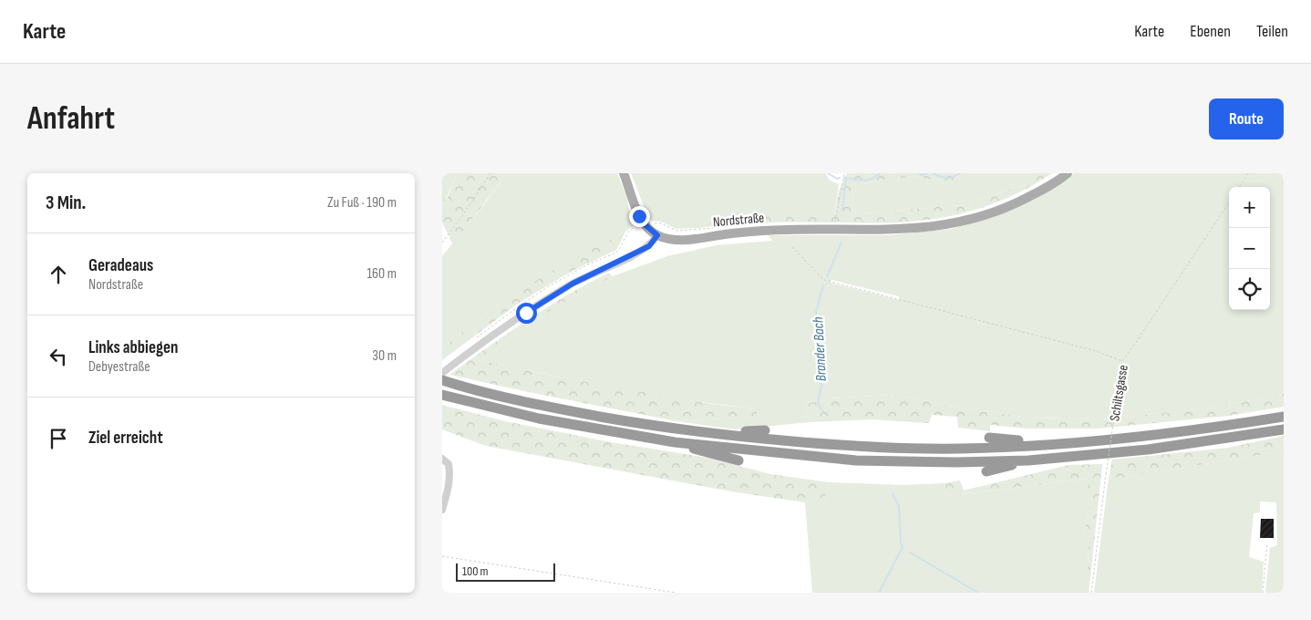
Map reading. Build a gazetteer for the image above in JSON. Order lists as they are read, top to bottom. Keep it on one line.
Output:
{"streets":{"main road":["Nordstraße"],"path":["Schiltsgasse"]},"water":["Brander Bach"],"scale_bar":"100 m","page":{"header":"Karte","nav":["Karte","Ebenen","Teilen"],"buttons":"Route","title":"Anfahrt","heading":["3 Min.","Zu Fuß · 190 m"],"map_buttons":["+","−"],"list":[["Geradeaus","Nordstraße","160 m"],["Links abbiegen","Debyestraße","30 m"],"Ziel erreicht"],"scale":"100 m"}}
